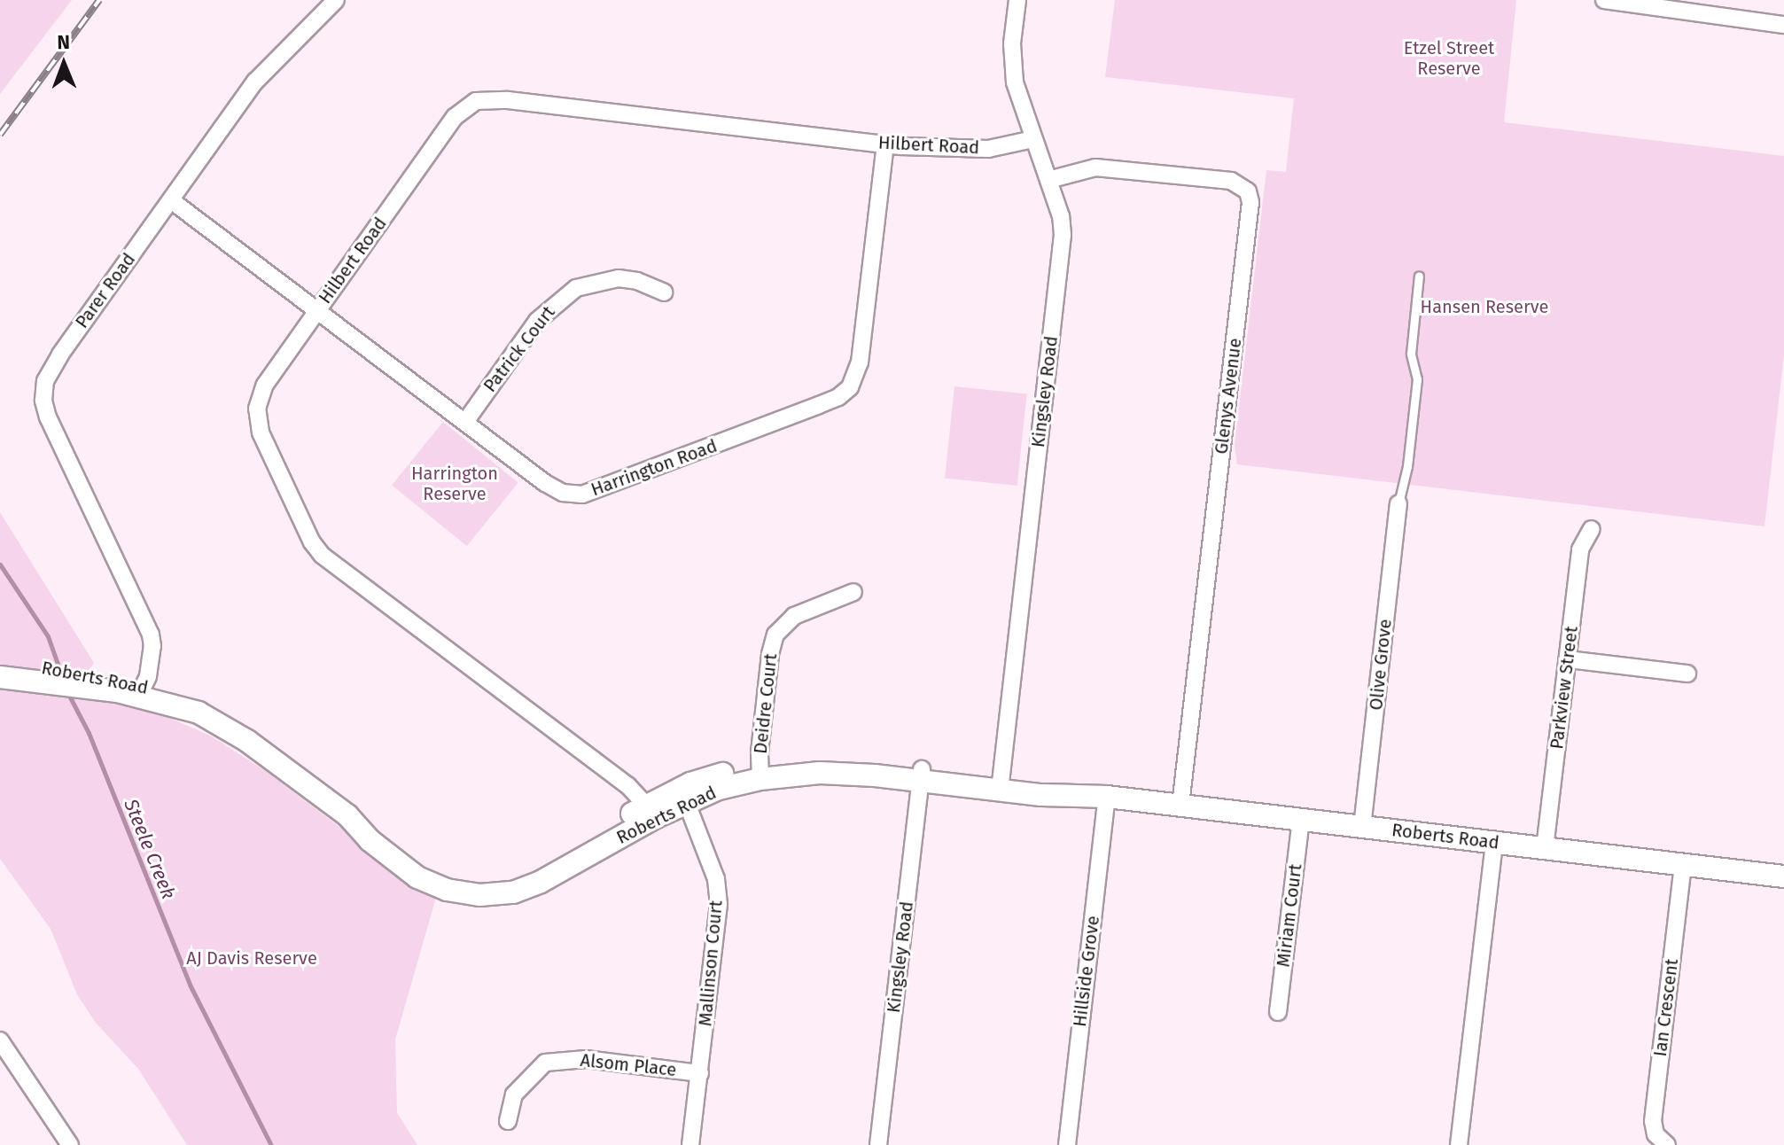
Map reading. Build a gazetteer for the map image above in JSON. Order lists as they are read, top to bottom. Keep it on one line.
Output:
{"streets":{"street":["Hilbert Road","Parer Road","Patrick Court","Kingsley Road","Glenys Avenue","Harrington Road","Olive Grove","Roberts Road","Parkview Street","Deidre Court","Miriam Court","Mallinson Court","Hillside Grove","Ian Crescent","Alsom Place"]},"crossings":[["Hilbert Road","Kingsley Road"],["Hilbert Road","Harrington Road"],["Hilbert Road","Roberts Road"],["Parer Road","Harrington Road"],["Parer Road","Roberts Road"],["Patrick Court","Harrington Road"],["Kingsley Road","Glenys Avenue"],["Kingsley Road","Roberts Road"],["Glenys Avenue","Roberts Road"],["Olive Grove","Roberts Road"],["Roberts Road","Parkview Street"],["Roberts Road","Deidre Court"],["Roberts Road","Miriam Court"],["Roberts Road","Mallinson Court"],["Roberts Road","Hillside Grove"],["Roberts Road","Ian Crescent"],["Mallinson Court","Alsom Place"]],"water":["Steele Creek"],"parks":["Etzel Street Reserve","Hansen Reserve","Harrington Reserve","AJ Davis Reserve"],"north":"top"}
